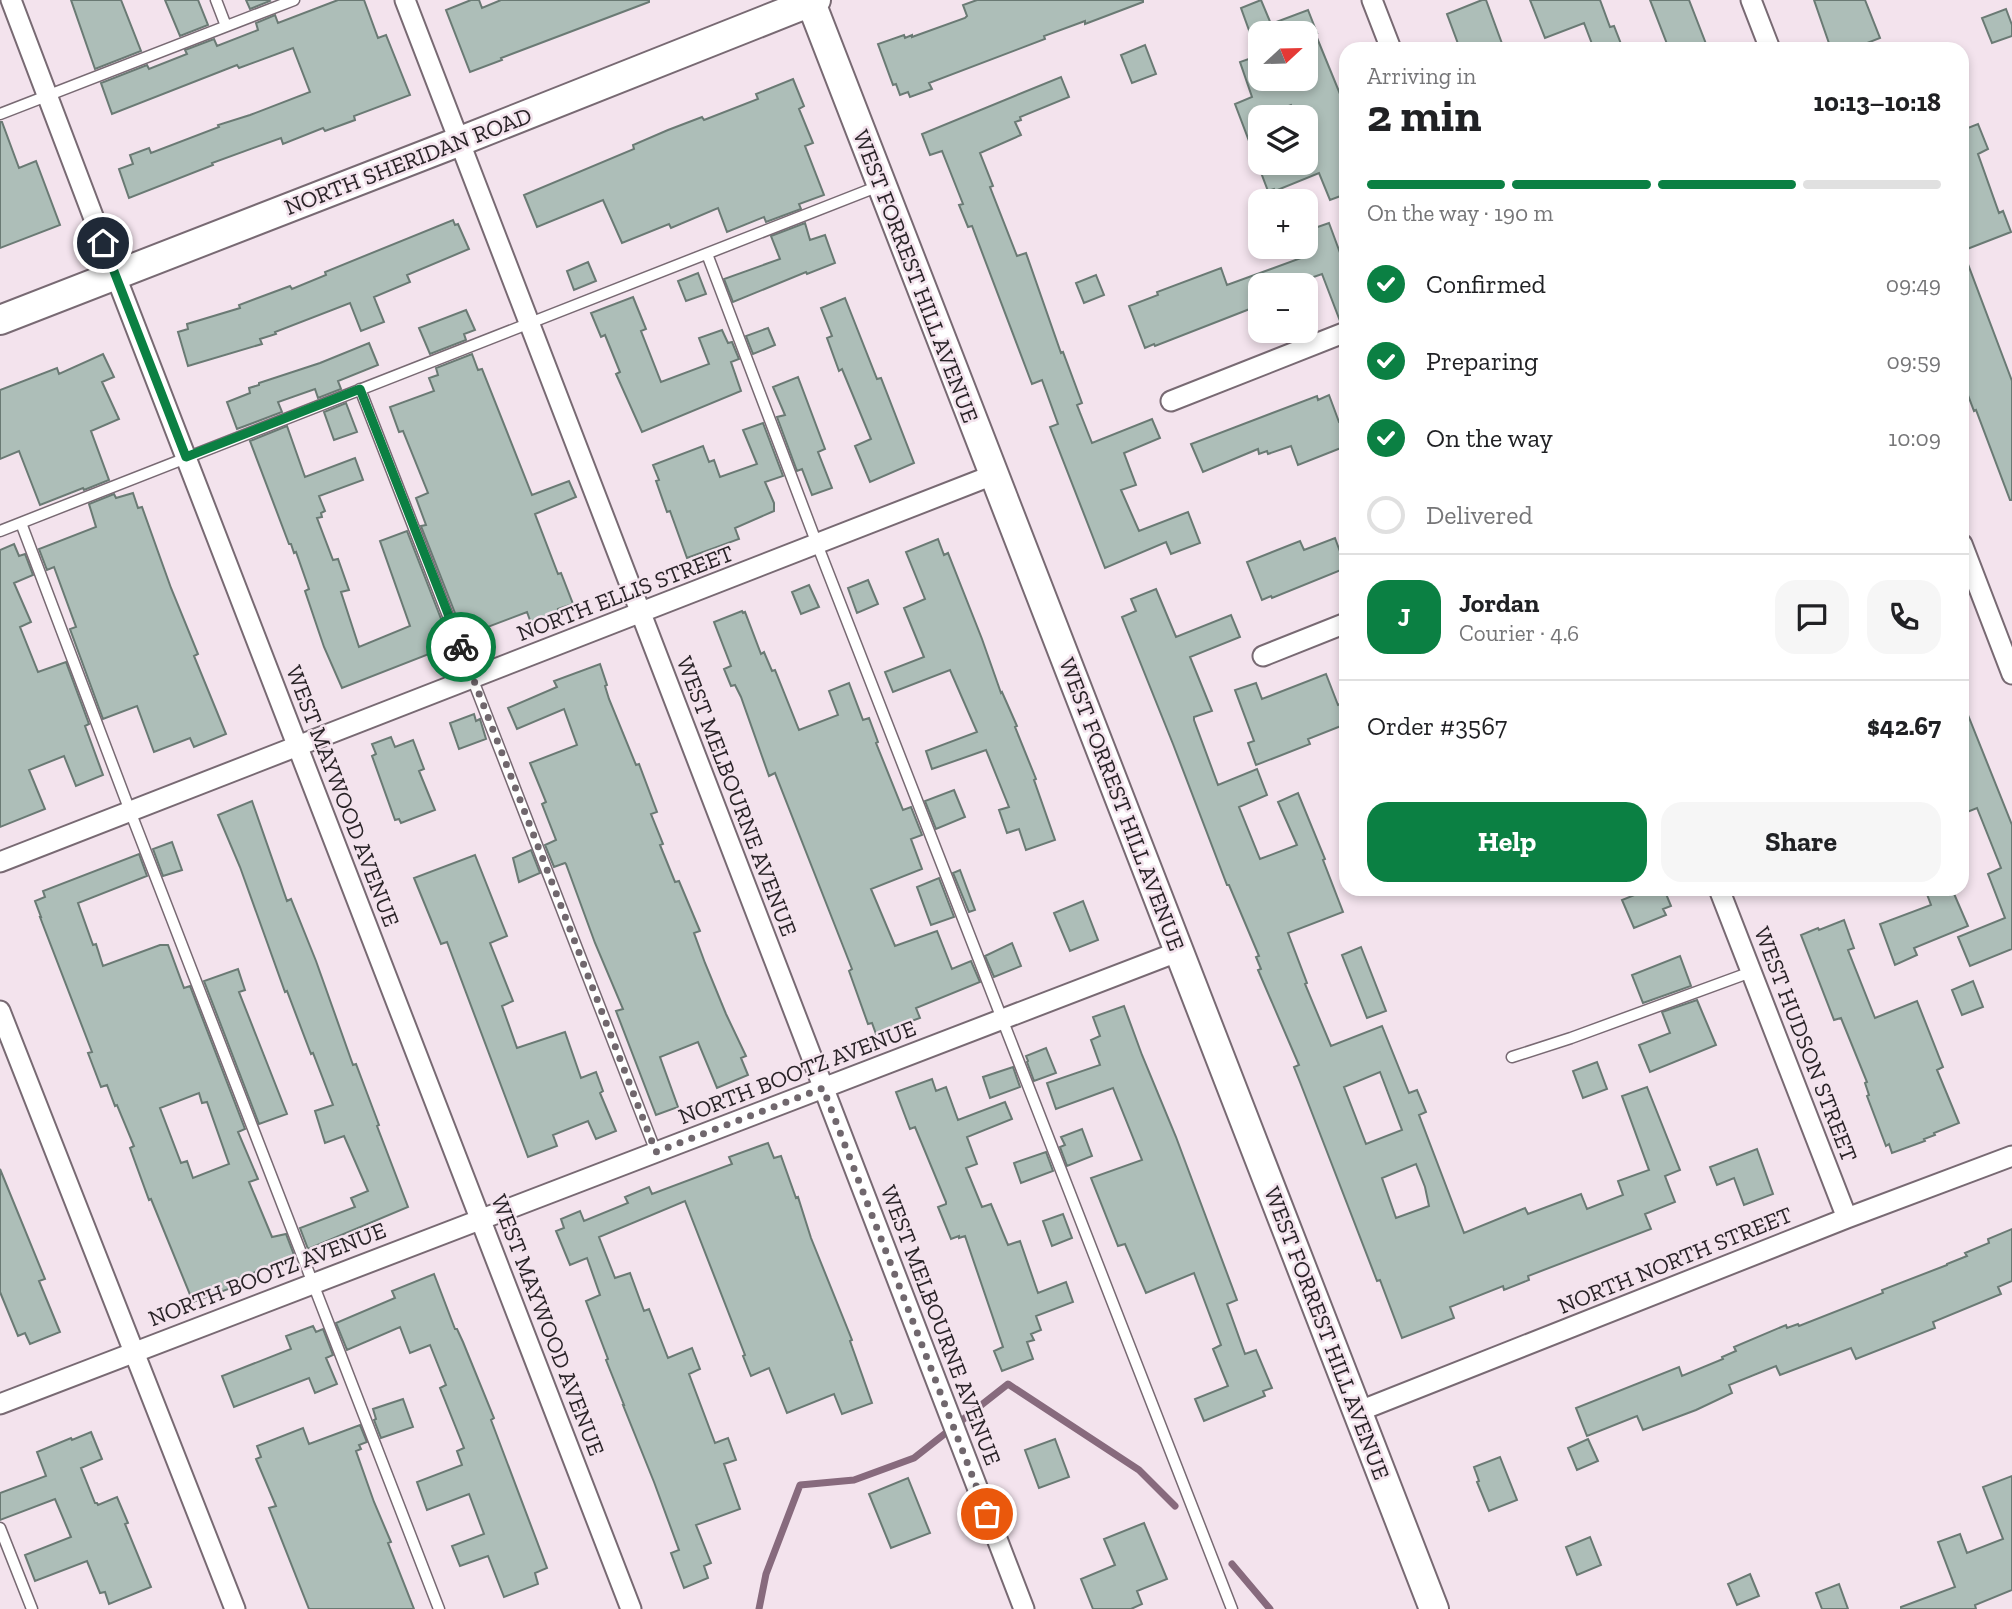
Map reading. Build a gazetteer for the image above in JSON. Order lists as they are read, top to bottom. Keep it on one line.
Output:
{"streets":{"main road":["NORTH SHERIDAN ROAD","WEST FORREST HILL AVENUE"],"street":["NORTH ELLIS STREET","WEST MAYWOOD AVENUE","WEST MELBOURNE AVENUE","WEST HUDSON STREET","NORTH BOOTZ AVENUE","NORTH NORTH STREET"]},"crossings":[["NORTH SHERIDAN ROAD","WEST FORREST HILL AVENUE"],["NORTH SHERIDAN ROAD","WEST MAYWOOD AVENUE"],["NORTH SHERIDAN ROAD","WEST MELBOURNE AVENUE"],["WEST FORREST HILL AVENUE","NORTH ELLIS STREET"],["WEST FORREST HILL AVENUE","NORTH BOOTZ AVENUE"],["WEST FORREST HILL AVENUE","NORTH NORTH STREET"],["NORTH ELLIS STREET","WEST MAYWOOD AVENUE"],["NORTH ELLIS STREET","WEST MELBOURNE AVENUE"],["WEST MAYWOOD AVENUE","NORTH BOOTZ AVENUE"],["WEST MELBOURNE AVENUE","NORTH BOOTZ AVENUE"],["WEST HUDSON STREET","NORTH NORTH STREET"]],"north":"right","page":{"map_buttons":["+","−"],"heading":["2 min","Arriving in","10:13–10:18"],"panel":["Jordan","Courier · 4.6","Order #3567","$42.67"],"bar":"On the way · 190 m","list":[["Confirmed","09:49"],["Preparing","09:59"],["On the way","10:09"],"Delivered"],"round":"J","buttons":["Help","Share"]}}
